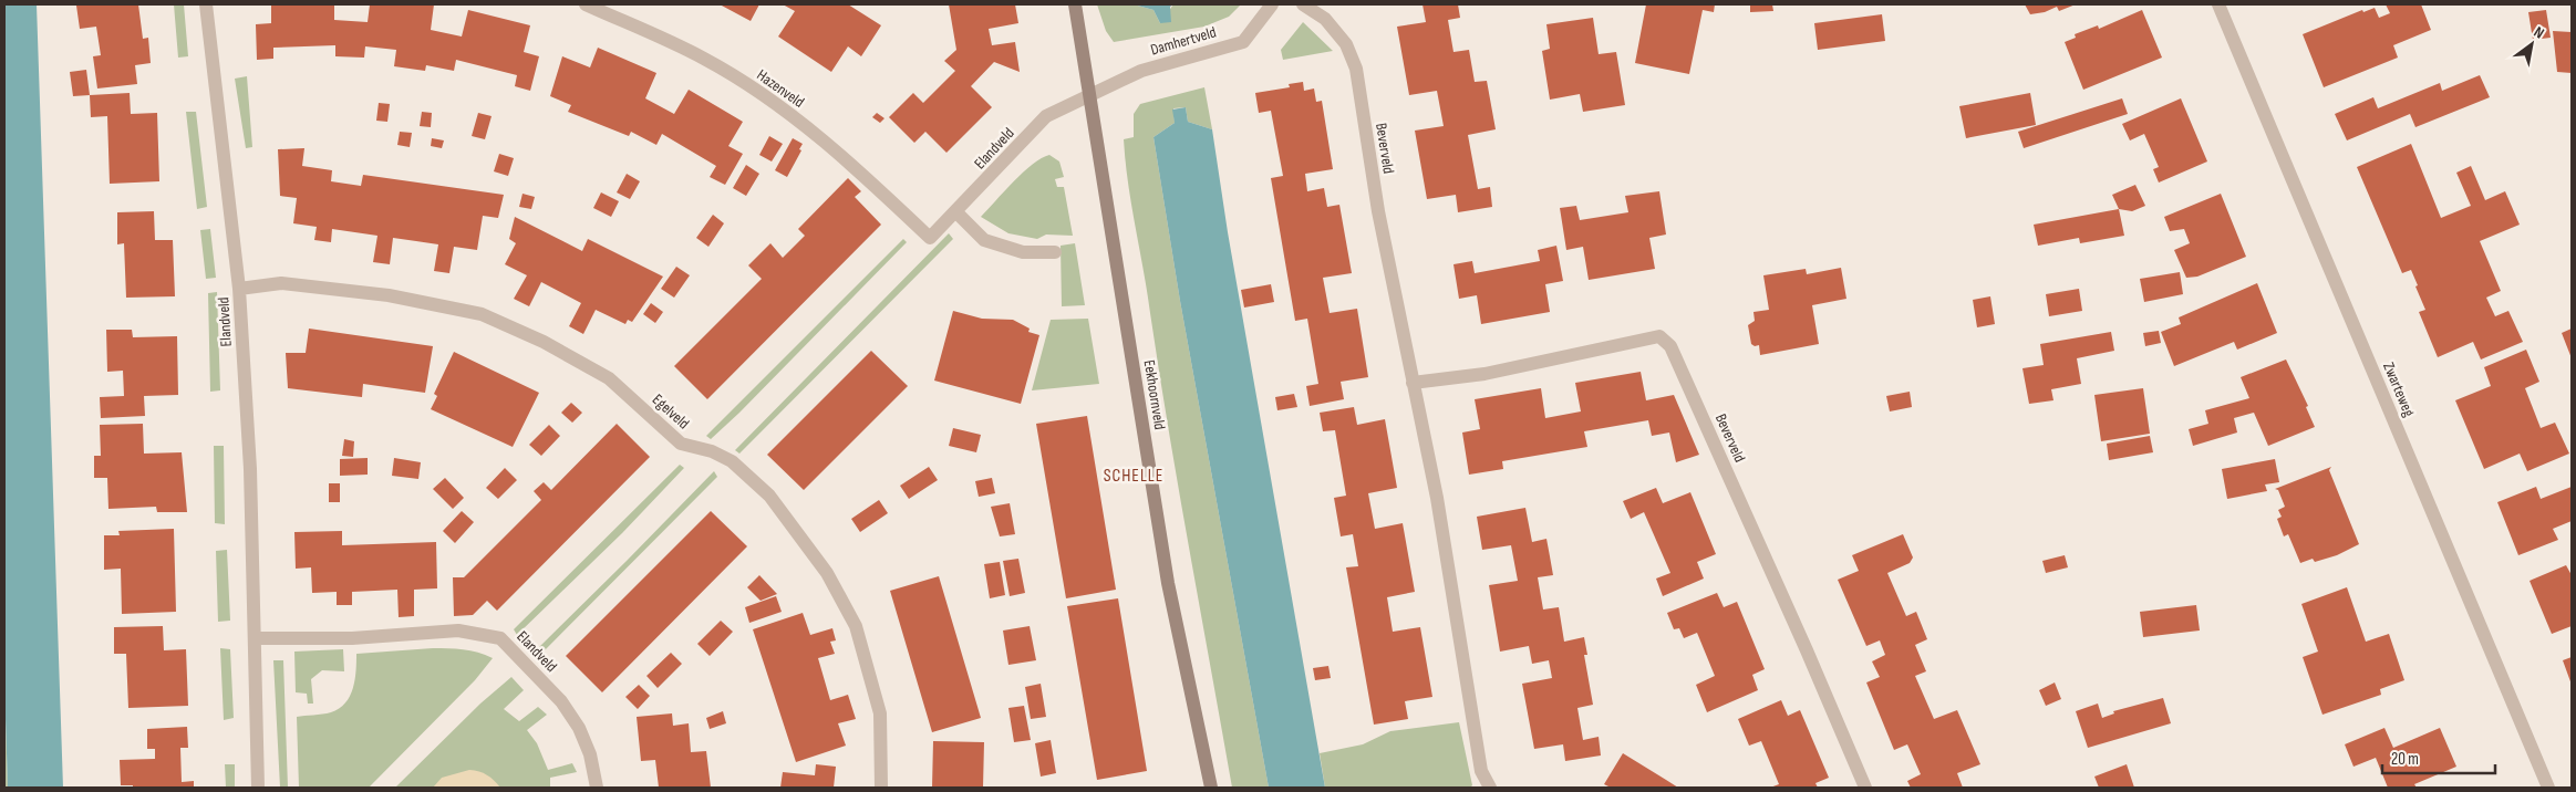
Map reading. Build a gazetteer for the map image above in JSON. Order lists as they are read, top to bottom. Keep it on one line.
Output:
{"streets":{"street":["Damhertveld","Hazenveld","Elandveld","Beverveld","Zwarteweg","Eekhoornveld","Egelveld"]},"crossings":[["Damhertveld","Elandveld"],["Damhertveld","Eekhoornveld"],["Hazenveld","Elandveld"],["Elandveld","Eekhoornveld"],["Elandveld","Egelveld"]],"districts":["SCHELLE"],"scale_bar":"20 m","north":"top right"}
